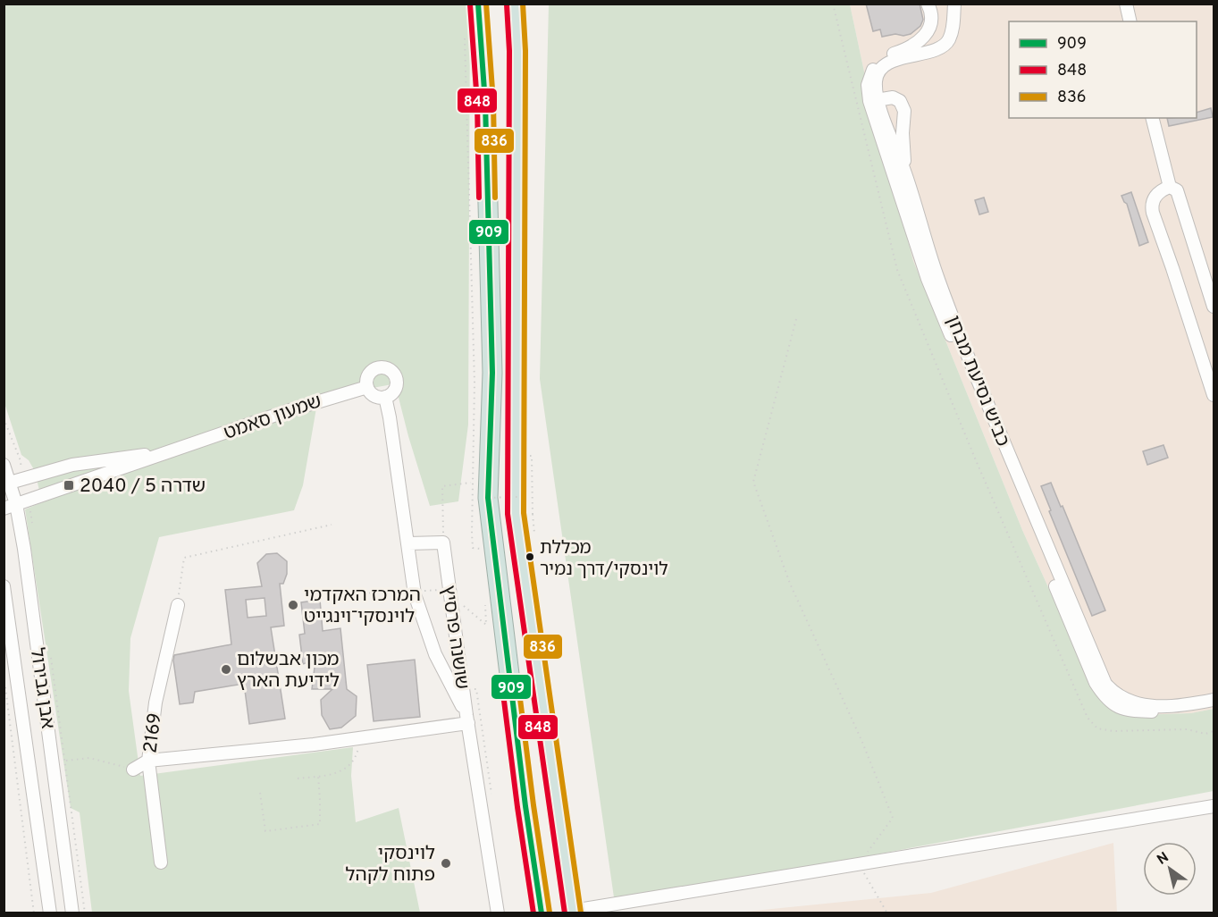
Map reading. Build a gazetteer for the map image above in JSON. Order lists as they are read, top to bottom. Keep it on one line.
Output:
{"streets":{"street":["כביש נסיעת מבחן","שמעון סאמט","שושנה פרסיץ","אבן גבירול","2169"]},"crossings":[["שמעון סאמט","אבן גבירול"]],"places":{"transit":["שדרה 5 / 2040"],"other":["מכללת לוינסקי/דרך נמיר","המרכז האקדמי לוינסקי־וינגייט","מכון אבשלום לידיעת הארץ","לוינסקי פתוח לקהל"]},"lines":["transit line 909","transit line 836","transit line 848"],"legend":["909","848","836"],"north":"top left"}
